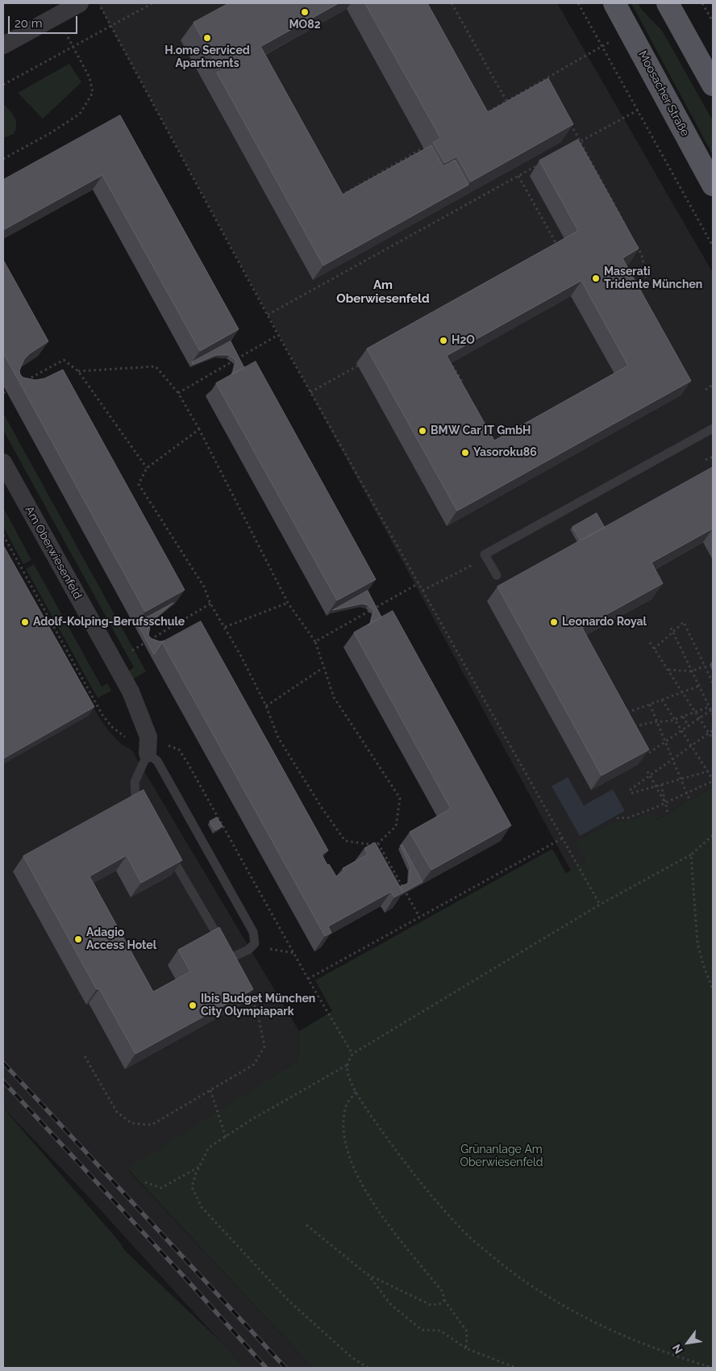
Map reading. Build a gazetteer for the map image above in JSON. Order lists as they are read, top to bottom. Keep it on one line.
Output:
{"streets":{"main road":["Moosacher Straße"],"street":["Am Oberwiesenfeld"]},"districts":["Am Oberwiesenfeld"],"parks":["Grünanlage Am Oberwiesenfeld"],"places":["MO82","H.ome Serviced Apartments","Maserati Tridente München","H2O","BMW Car IT GmbH","Yasoroku86","Adolf-Kolping-Berufsschule","Leonardo Royal","Adagio Access Hotel","Ibis Budget München City Olympiapark"],"scale_bar":"20 m","north":"bottom left"}
